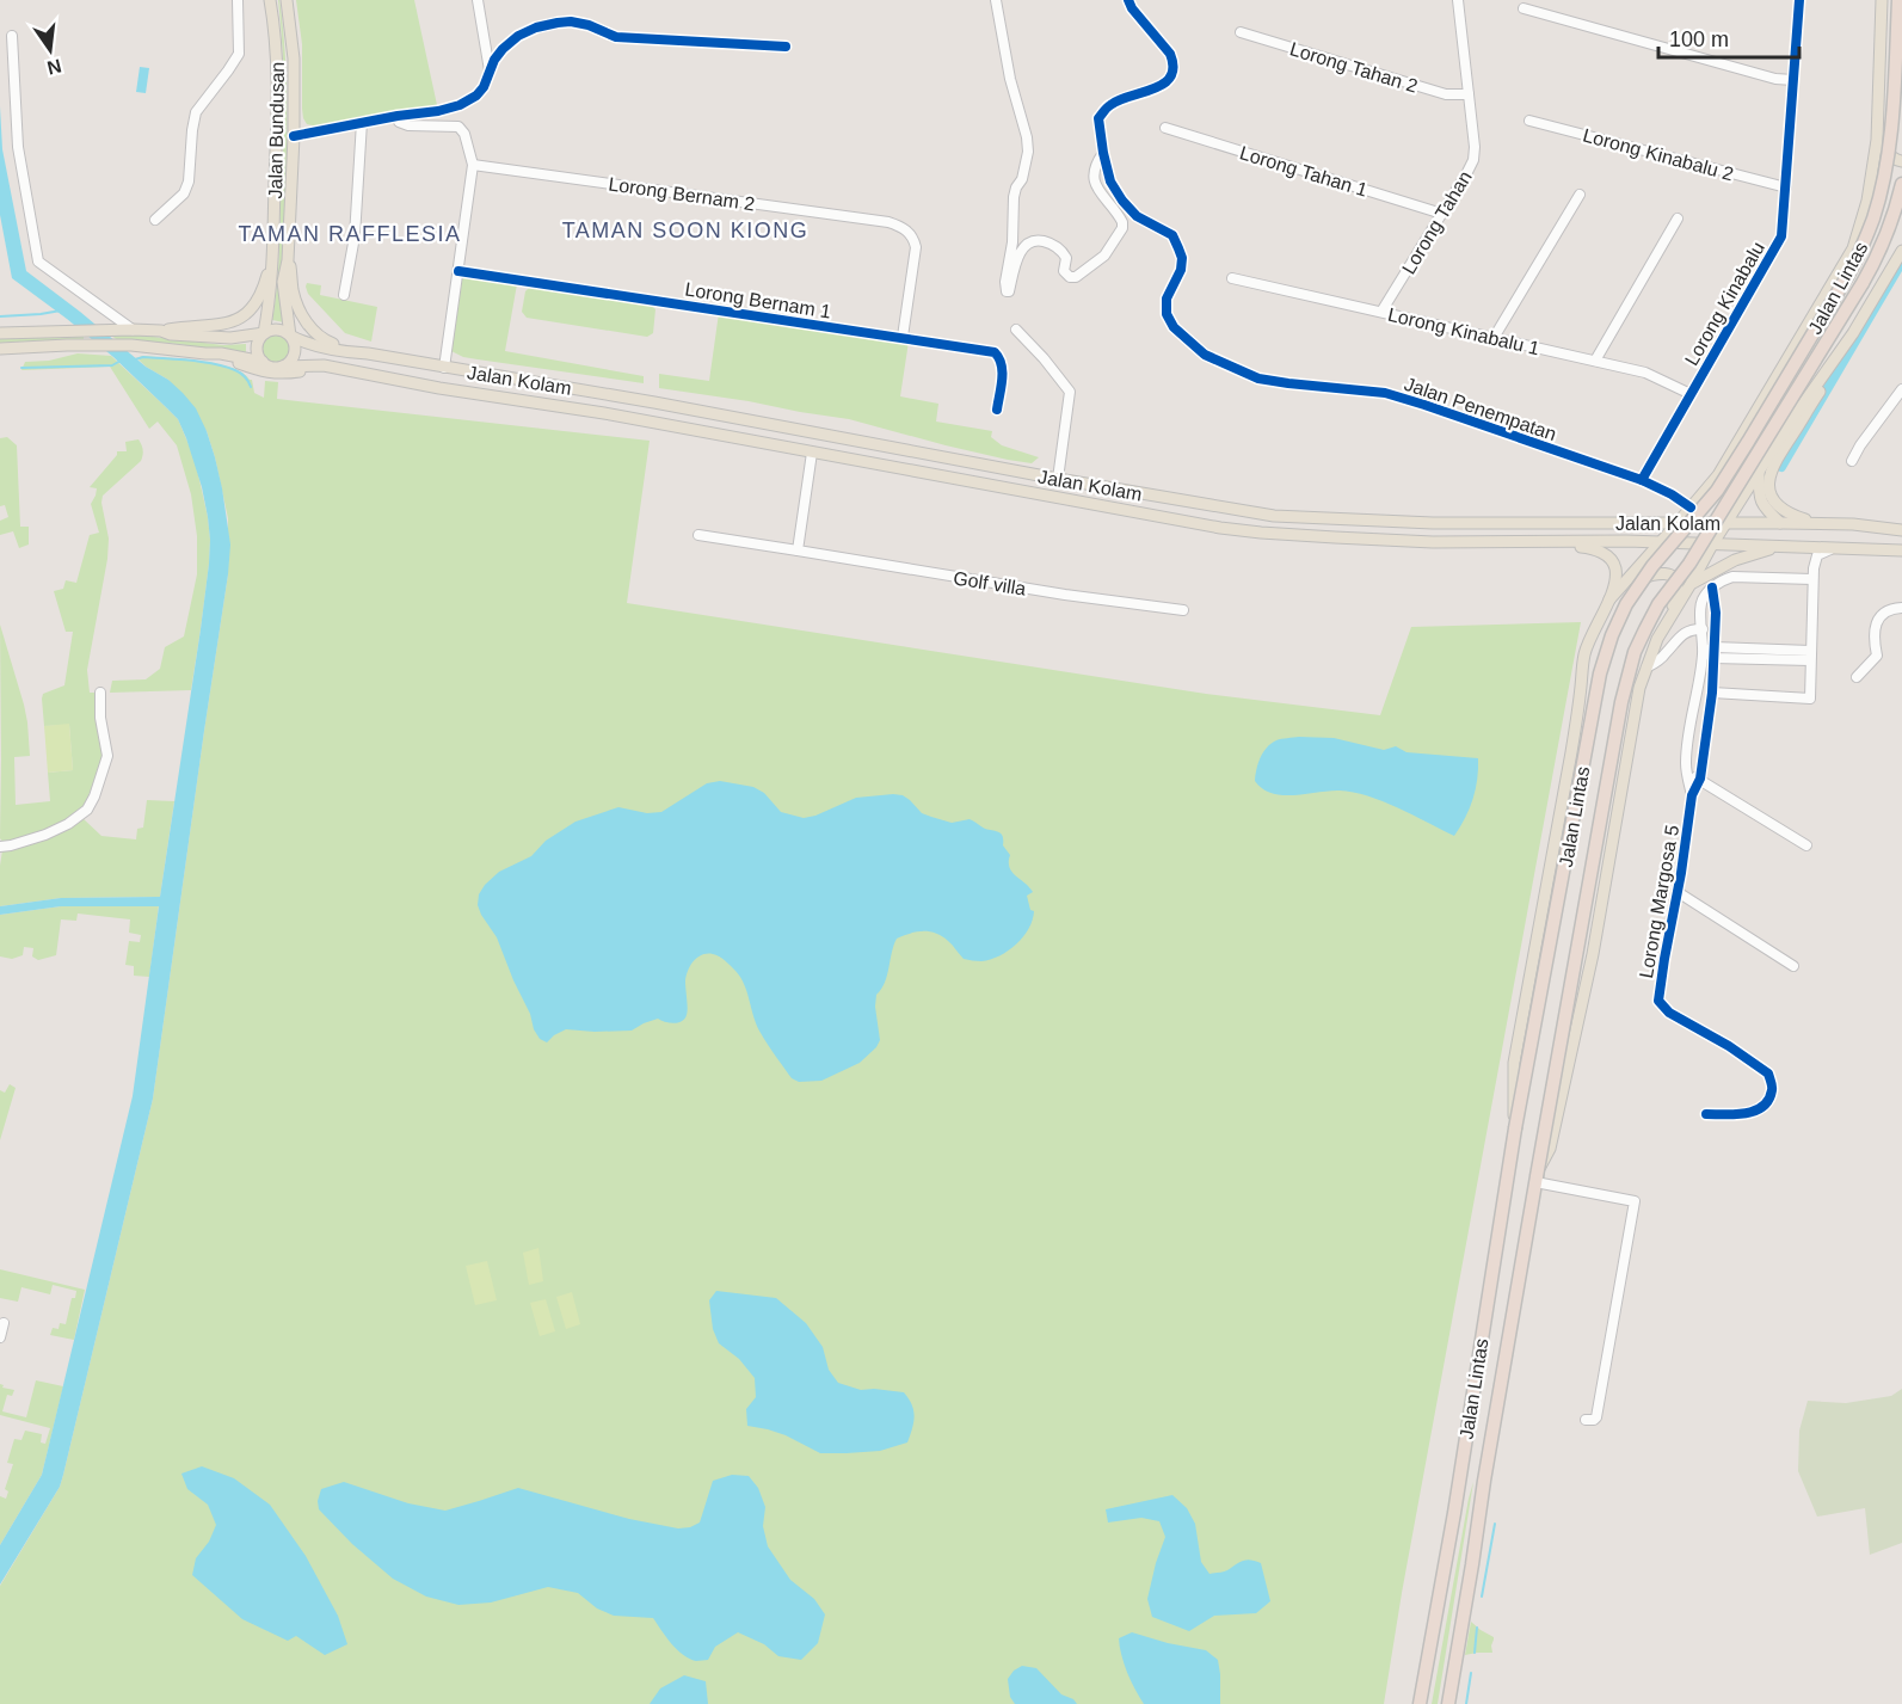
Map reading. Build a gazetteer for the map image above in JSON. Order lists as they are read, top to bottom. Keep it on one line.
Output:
{"streets":{"highway":["Jalan Lintas"],"main road":["Jalan Bundusan","Jalan Kolam"],"street":["Lorong Tahan 2","Lorong Kinabalu 2","Lorong Tahan 1","Lorong Bernam 2","Lorong Tahan","Lorong Bernam 1","Lorong Kinabalu","Lorong Kinabalu 1","Jalan Penempatan","Golf villa","Lorong Margosa 5"]},"crossings":[["Lorong Tahan 2","Lorong Tahan"],["Jalan Bundusan","Jalan Kolam"],["Lorong Kinabalu 2","Lorong Kinabalu"],["Lorong Tahan 1","Lorong Tahan"],["Lorong Bernam 2","Lorong Bernam 1"],["Lorong Tahan","Lorong Kinabalu 1"],["Jalan Lintas","Jalan Kolam"],["Jalan Lintas","Jalan Penempatan"],["Lorong Kinabalu","Lorong Kinabalu 1"],["Lorong Kinabalu","Jalan Penempatan"]],"districts":["TAMAN SOON KIONG","TAMAN RAFFLESIA"],"scale_bar":"100 m","north":"bottom"}
